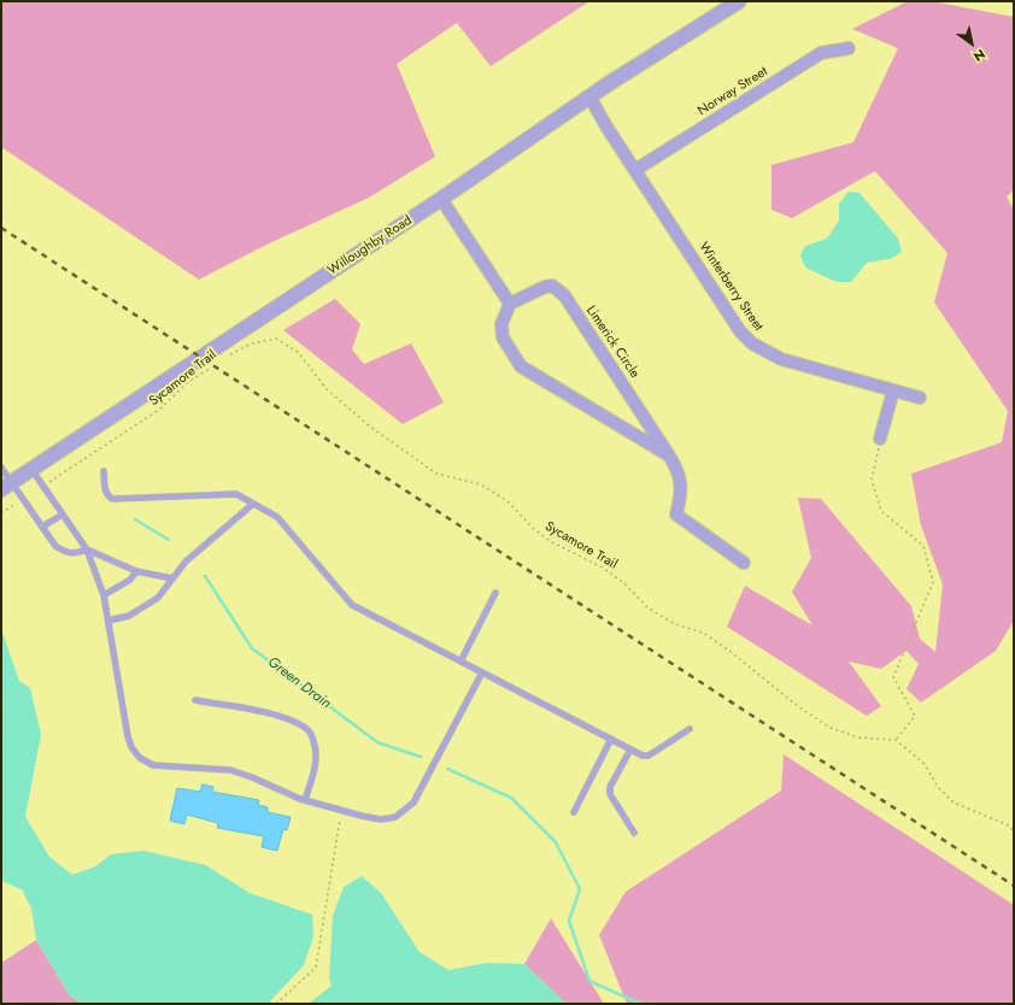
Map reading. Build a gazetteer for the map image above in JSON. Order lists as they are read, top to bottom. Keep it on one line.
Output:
{"streets":{"street":["Norway Street","Willoughby Road","Winterberry Street","Limerick Circle"],"path":["Sycamore Trail"]},"crossings":[["Norway Street","Winterberry Street"],["Willoughby Road","Winterberry Street"]],"water":["Green Drain"],"north":"bottom right"}
